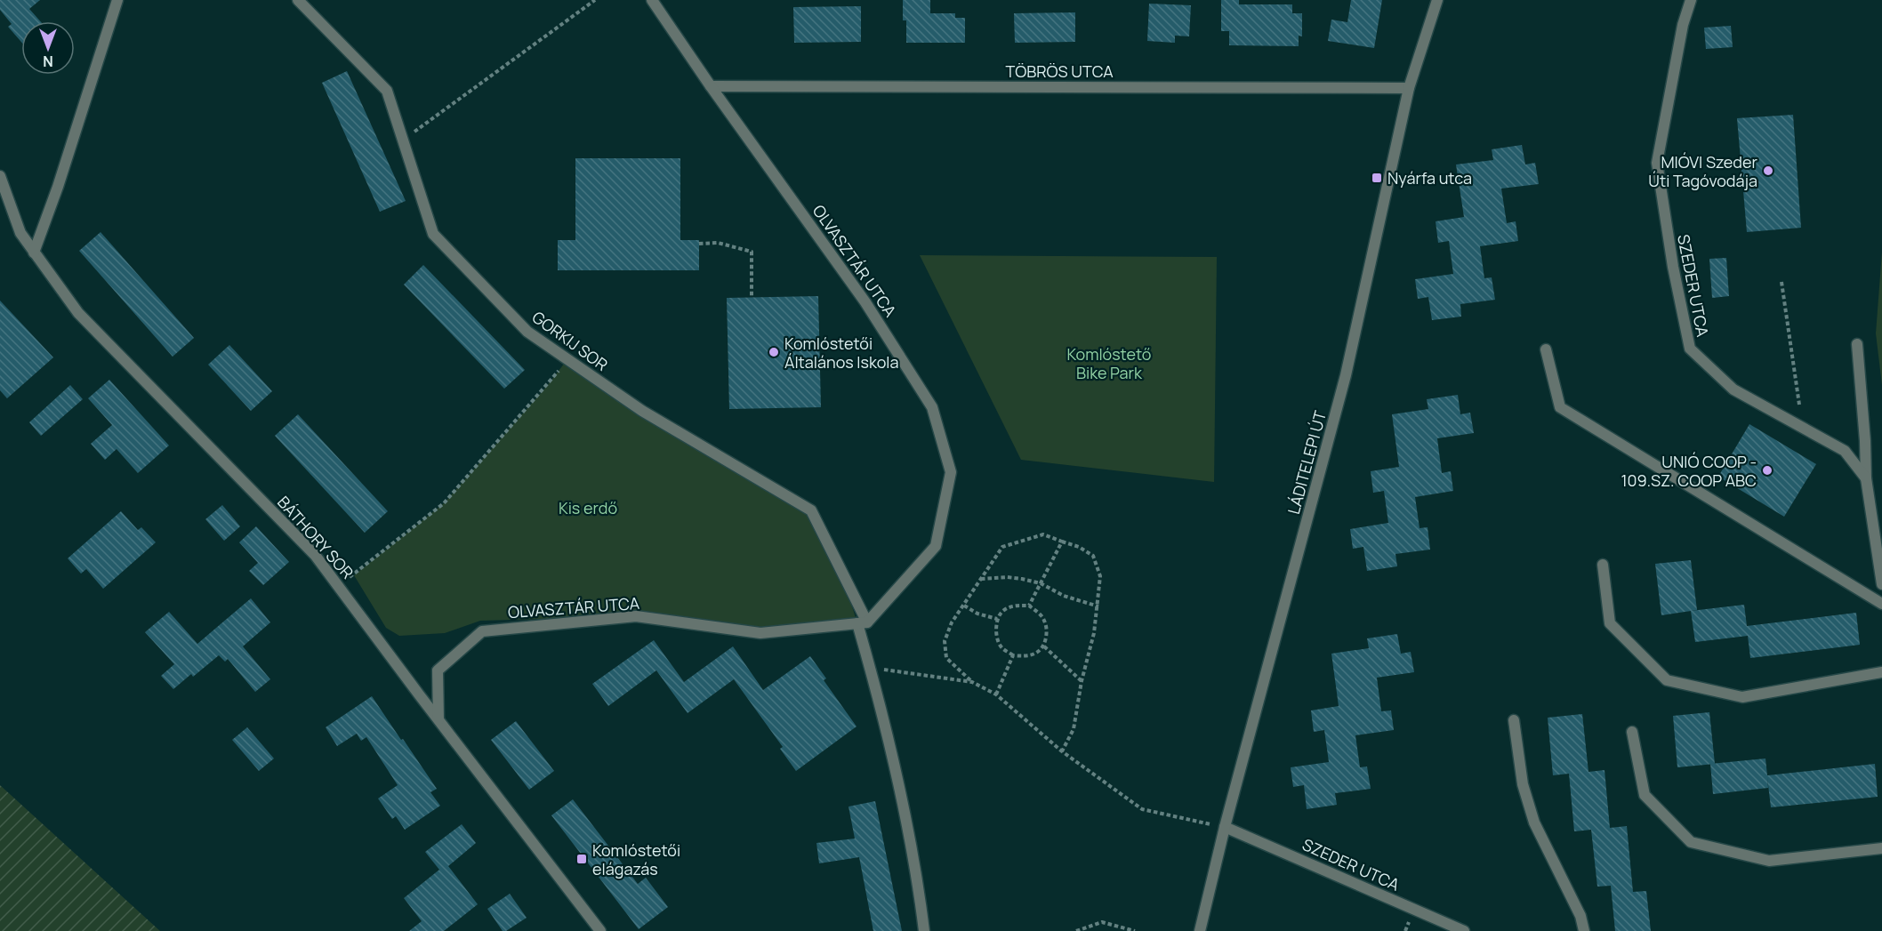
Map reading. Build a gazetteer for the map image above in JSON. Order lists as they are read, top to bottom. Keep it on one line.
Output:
{"streets":{"street":["TÖBRÖS UTCA","OLVASZTÁR UTCA","SZEDER UTCA","GORKIJ SOR","LÁDITELEPI ÚT","BÁTHORY SOR"]},"crossings":[["TÖBRÖS UTCA","OLVASZTÁR UTCA"],["TÖBRÖS UTCA","LÁDITELEPI ÚT"],["OLVASZTÁR UTCA","GORKIJ SOR"],["OLVASZTÁR UTCA","BÁTHORY SOR"],["SZEDER UTCA","LÁDITELEPI ÚT"]],"parks":["Komlóstető Bike Park","Kis erdő"],"places":{"other":["MIÓVI Szeder Úti Tagóvodája","Komlóstetői Általános Iskola","UNIÓ COOP - 109.SZ. COOP ABC"],"transit":["Nyárfa utca","Komlóstetői elágazás"]},"north":"bottom"}
